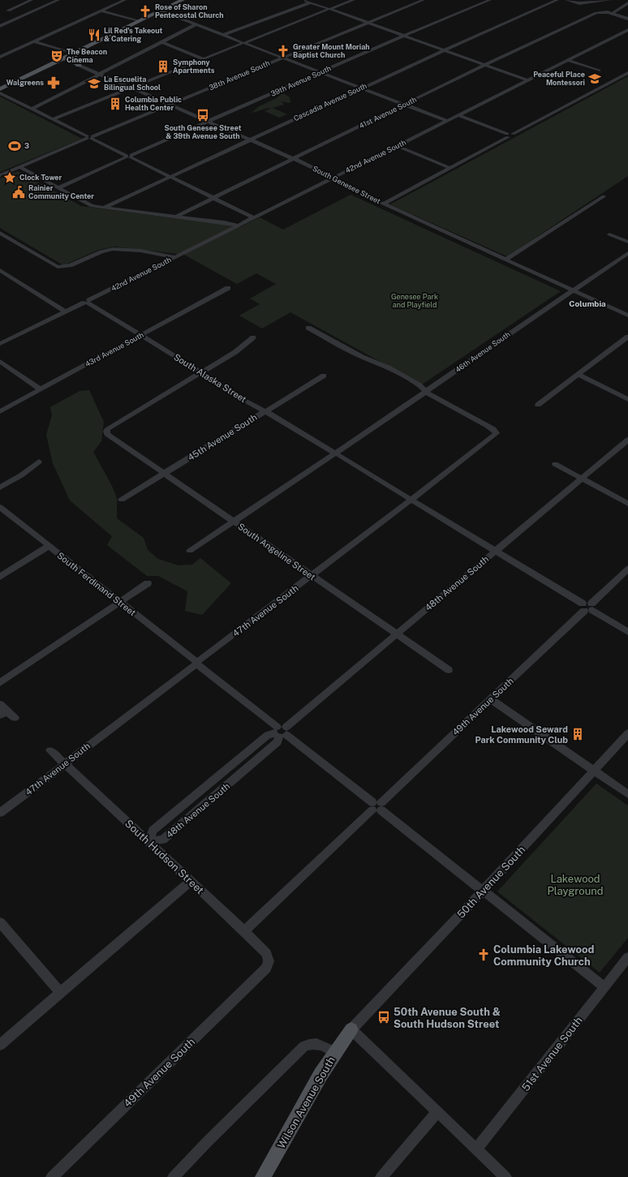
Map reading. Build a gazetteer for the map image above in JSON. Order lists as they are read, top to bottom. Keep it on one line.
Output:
{"streets":{"main road":["Wilson Avenue South"],"street":["38th Avenue South","39th Avenue South","Cascadia Avenue South","41st Avenue South","42nd Avenue South","South Genesee Street","43rd Avenue South","46th Avenue South","South Alaska Street","45th Avenue South","South Angeline Street","48th Avenue South","South Ferdinand Street","47th Avenue South","49th Avenue South","South Hudson Street","50th Avenue South","51st Avenue South"]},"crossings":[["38th Avenue South","South Genesee Street"],["39th Avenue South","South Genesee Street"],["Cascadia Avenue South","South Genesee Street"],["41st Avenue South","South Genesee Street"],["42nd Avenue South","South Genesee Street"],["42nd Avenue South","South Alaska Street"],["South Genesee Street","46th Avenue South"],["43rd Avenue South","South Alaska Street"],["46th Avenue South","South Alaska Street"],["46th Avenue South","South Angeline Street"],["46th Avenue South","47th Avenue South"],["South Alaska Street","45th Avenue South"],["South Alaska Street","South Angeline Street"],["South Alaska Street","48th Avenue South"],["South Alaska Street","47th Avenue South"],["South Alaska Street","49th Avenue South"],["45th Avenue South","South Angeline Street"],["South Angeline Street","48th Avenue South"],["South Angeline Street","47th Avenue South"],["48th Avenue South","South Ferdinand Street"],["48th Avenue South","South Hudson Street"],["South Ferdinand Street","47th Avenue South"],["South Ferdinand Street","49th Avenue South"],["South Ferdinand Street","50th Avenue South"],["South Ferdinand Street","51st Avenue South"],["47th Avenue South","South Hudson Street"],["49th Avenue South","South Hudson Street"],["50th Avenue South","Wilson Avenue South"]],"districts":["Columbia"],"parks":["Genesee Park and Playfield","Lakewood Playground"],"places":{"church":["Rose of Sharon Pentecostal Church","Greater Mount Moriah Baptist Church","Columbia Lakewood Community Church"],"restaurant":["Lil Red's Takeout & Catering"],"theatre":["The Beacon Cinema"],"building":["Symphony Apartments","Columbia Public Health Center","Lakewood Seward Park Community Club"],"school or university":["Peaceful Place Montessori","La Escuelita Bilingual School"],"pharmacy":["Walgreens"],"bus stop":["South Genesee Street & 39th Avenue South","50th Avenue South & South Hudson Street"],"sports":["3"],"place":["Clock Tower"],"public building":["Rainier Community Center"]}}
